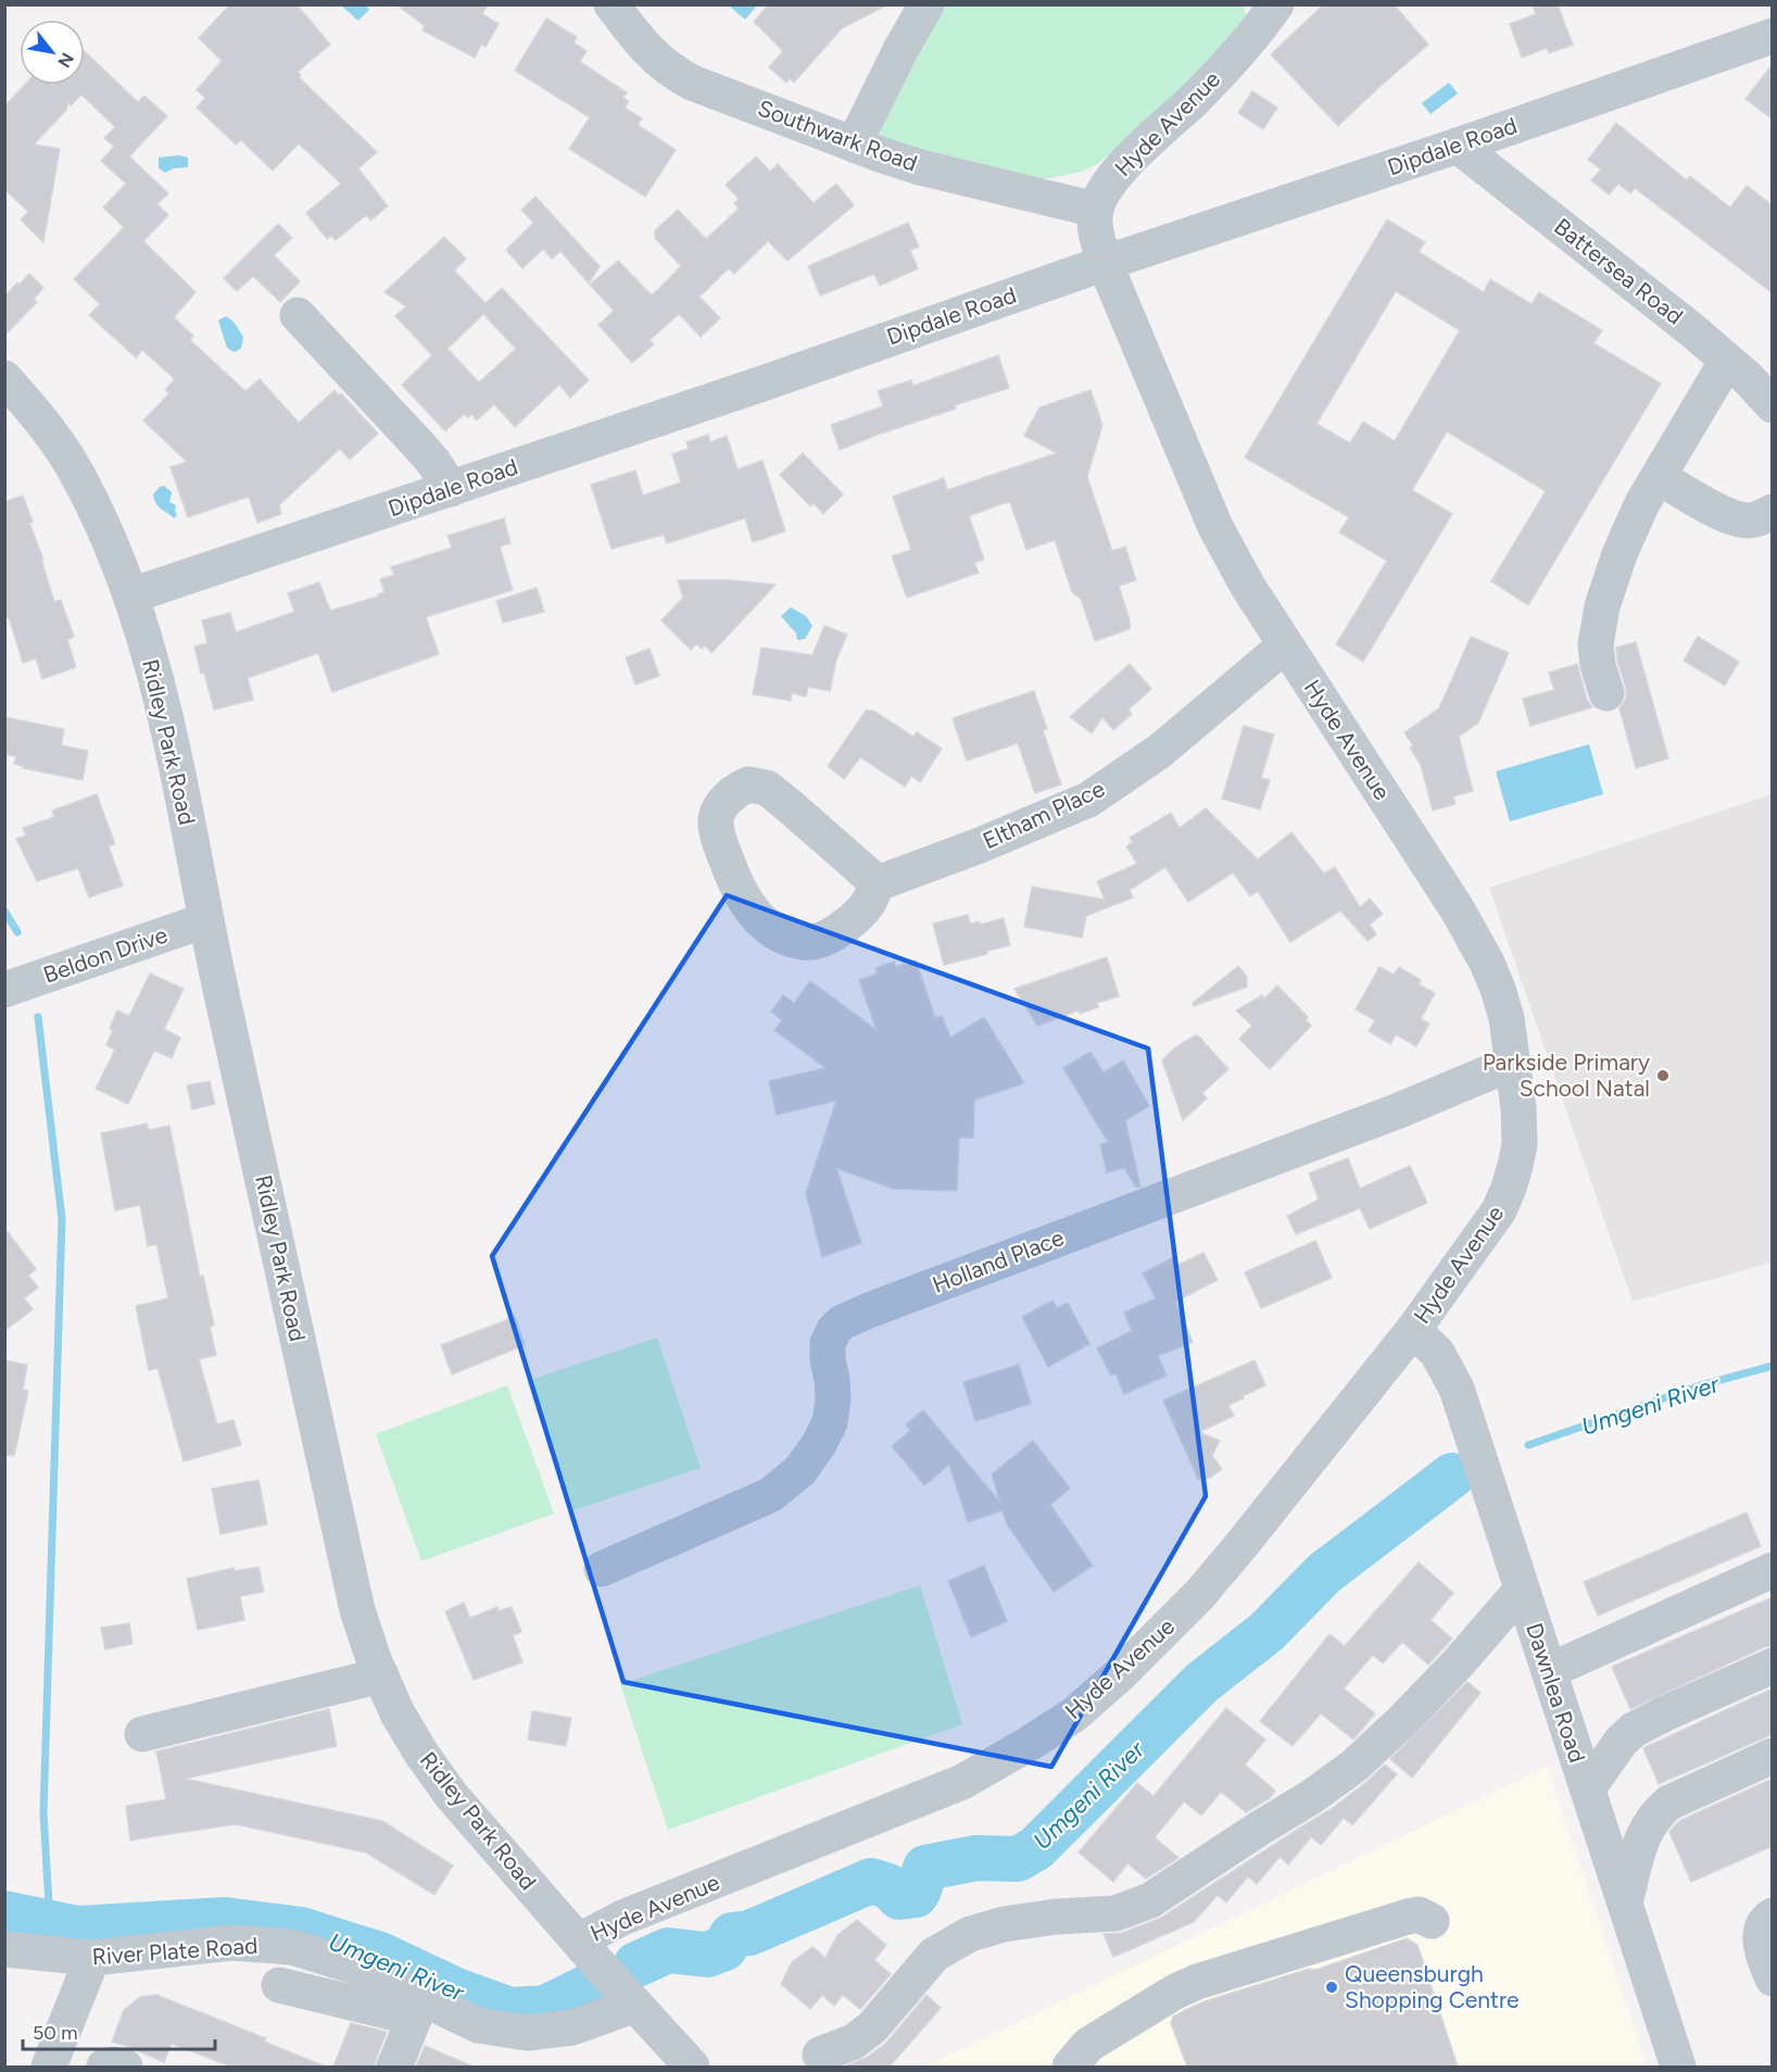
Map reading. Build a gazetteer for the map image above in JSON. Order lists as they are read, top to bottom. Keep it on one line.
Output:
{"streets":{"street":["Hyde Avenue","Southwark Road","Dipdale Road","Battersea Road","Ridley Park Road","Eltham Place","Beldon Drive","Holland Place","Dawnlea Road","River Plate Road"]},"crossings":[["Hyde Avenue","Southwark Road"],["Hyde Avenue","Dipdale Road"],["Hyde Avenue","Ridley Park Road"],["Hyde Avenue","Eltham Place"],["Hyde Avenue","Holland Place"],["Hyde Avenue","Dawnlea Road"],["Dipdale Road","Battersea Road"],["Dipdale Road","Ridley Park Road"],["Ridley Park Road","Beldon Drive"],["Ridley Park Road","River Plate Road"]],"water":["Umgeni River"],"places":["Parkside Primary School Natal","Queensburgh Shopping Centre"],"scale_bar":"50 m","north":"bottom right"}
